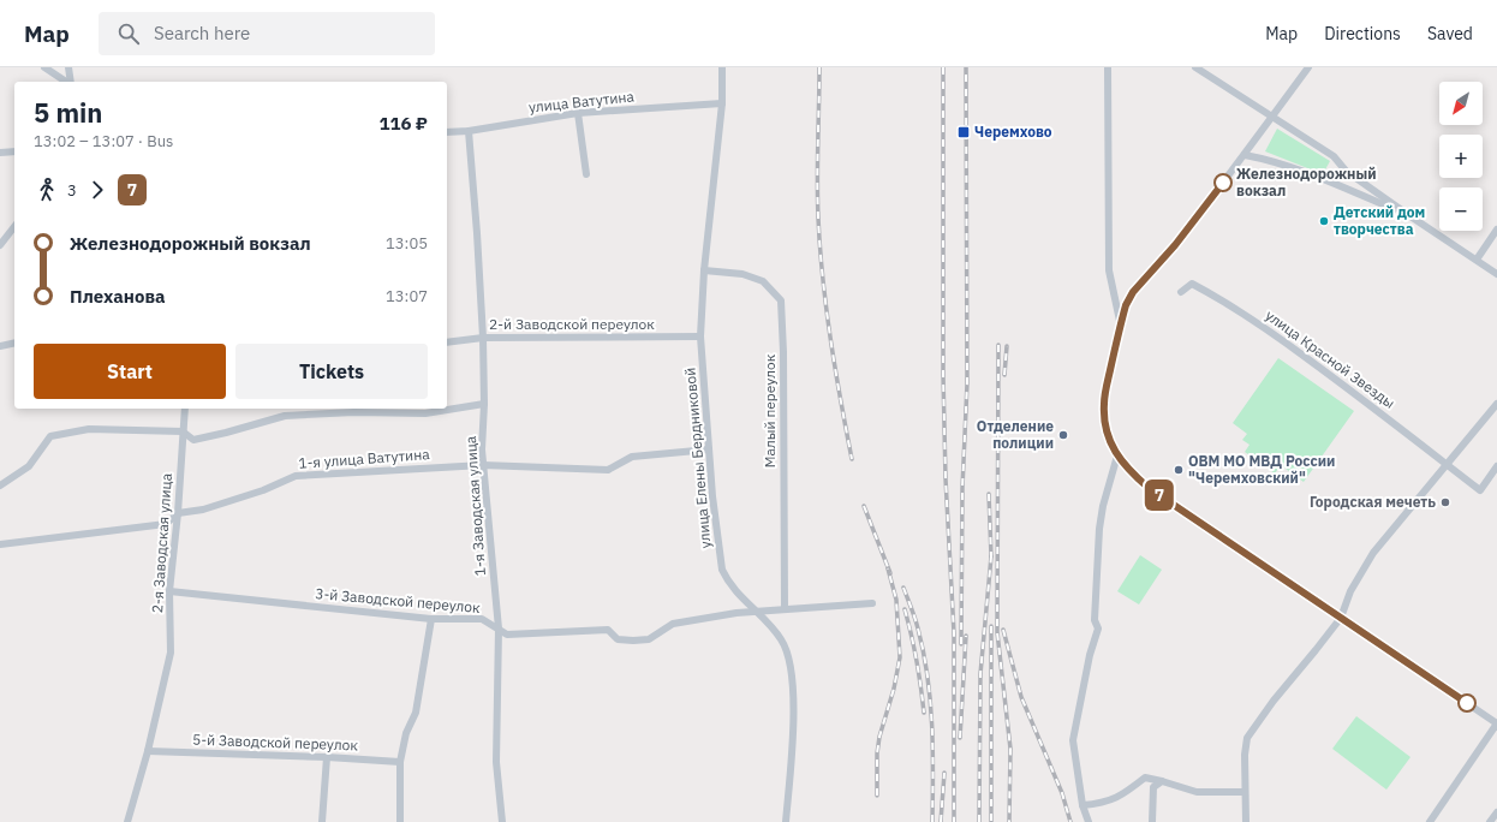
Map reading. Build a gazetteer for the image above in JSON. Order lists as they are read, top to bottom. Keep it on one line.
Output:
{"streets":{"street":["улица Ватутина","2-й Заводской переулок","улица Красной Звезды","Малый переулок","улица Елены Бердниковой","1-я улица Ватутина","1-я Заводская улица","2-я Заводская улица","3-й Заводской переулок","5-й Заводской переулок"]},"crossings":[["улица Ватутина","улица Елены Бердниковой"],["улица Ватутина","1-я Заводская улица"],["2-й Заводской переулок","улица Елены Бердниковой"],["2-й Заводской переулок","1-я Заводская улица"],["Малый переулок","улица Елены Бердниковой"],["Малый переулок","3-й Заводской переулок"],["улица Елены Бердниковой","1-я улица Ватутина"],["улица Елены Бердниковой","3-й Заводской переулок"],["1-я улица Ватутина","1-я Заводская улица"],["1-я улица Ватутина","2-я Заводская улица"],["1-я Заводская улица","3-й Заводской переулок"],["2-я Заводская улица","3-й Заводской переулок"],["2-я Заводская улица","5-й Заводской переулок"]],"places":{"transit":["Черемхово"],"other":["Железнодорожный вокзал","Детский дом творчества","Отделение полиции","ОВМ МО МВД России \"Черемховский\"","Городская мечеть"]},"lines":["bus line 7"],"north":"bottom left","page":{"header":"Map","search":"Search here","nav":["Map","Directions","Saved"],"on_map":"7","map_buttons":["+","−"],"heading":["5 min","13:02 – 13:07 · Bus","116 ₽"],"legs":["3","7"],"list":[{"name":"Железнодорожный вокзал","value":"13:05"},{"name":"Плеханова","value":"13:07"}],"buttons":["Start","Tickets"]}}
